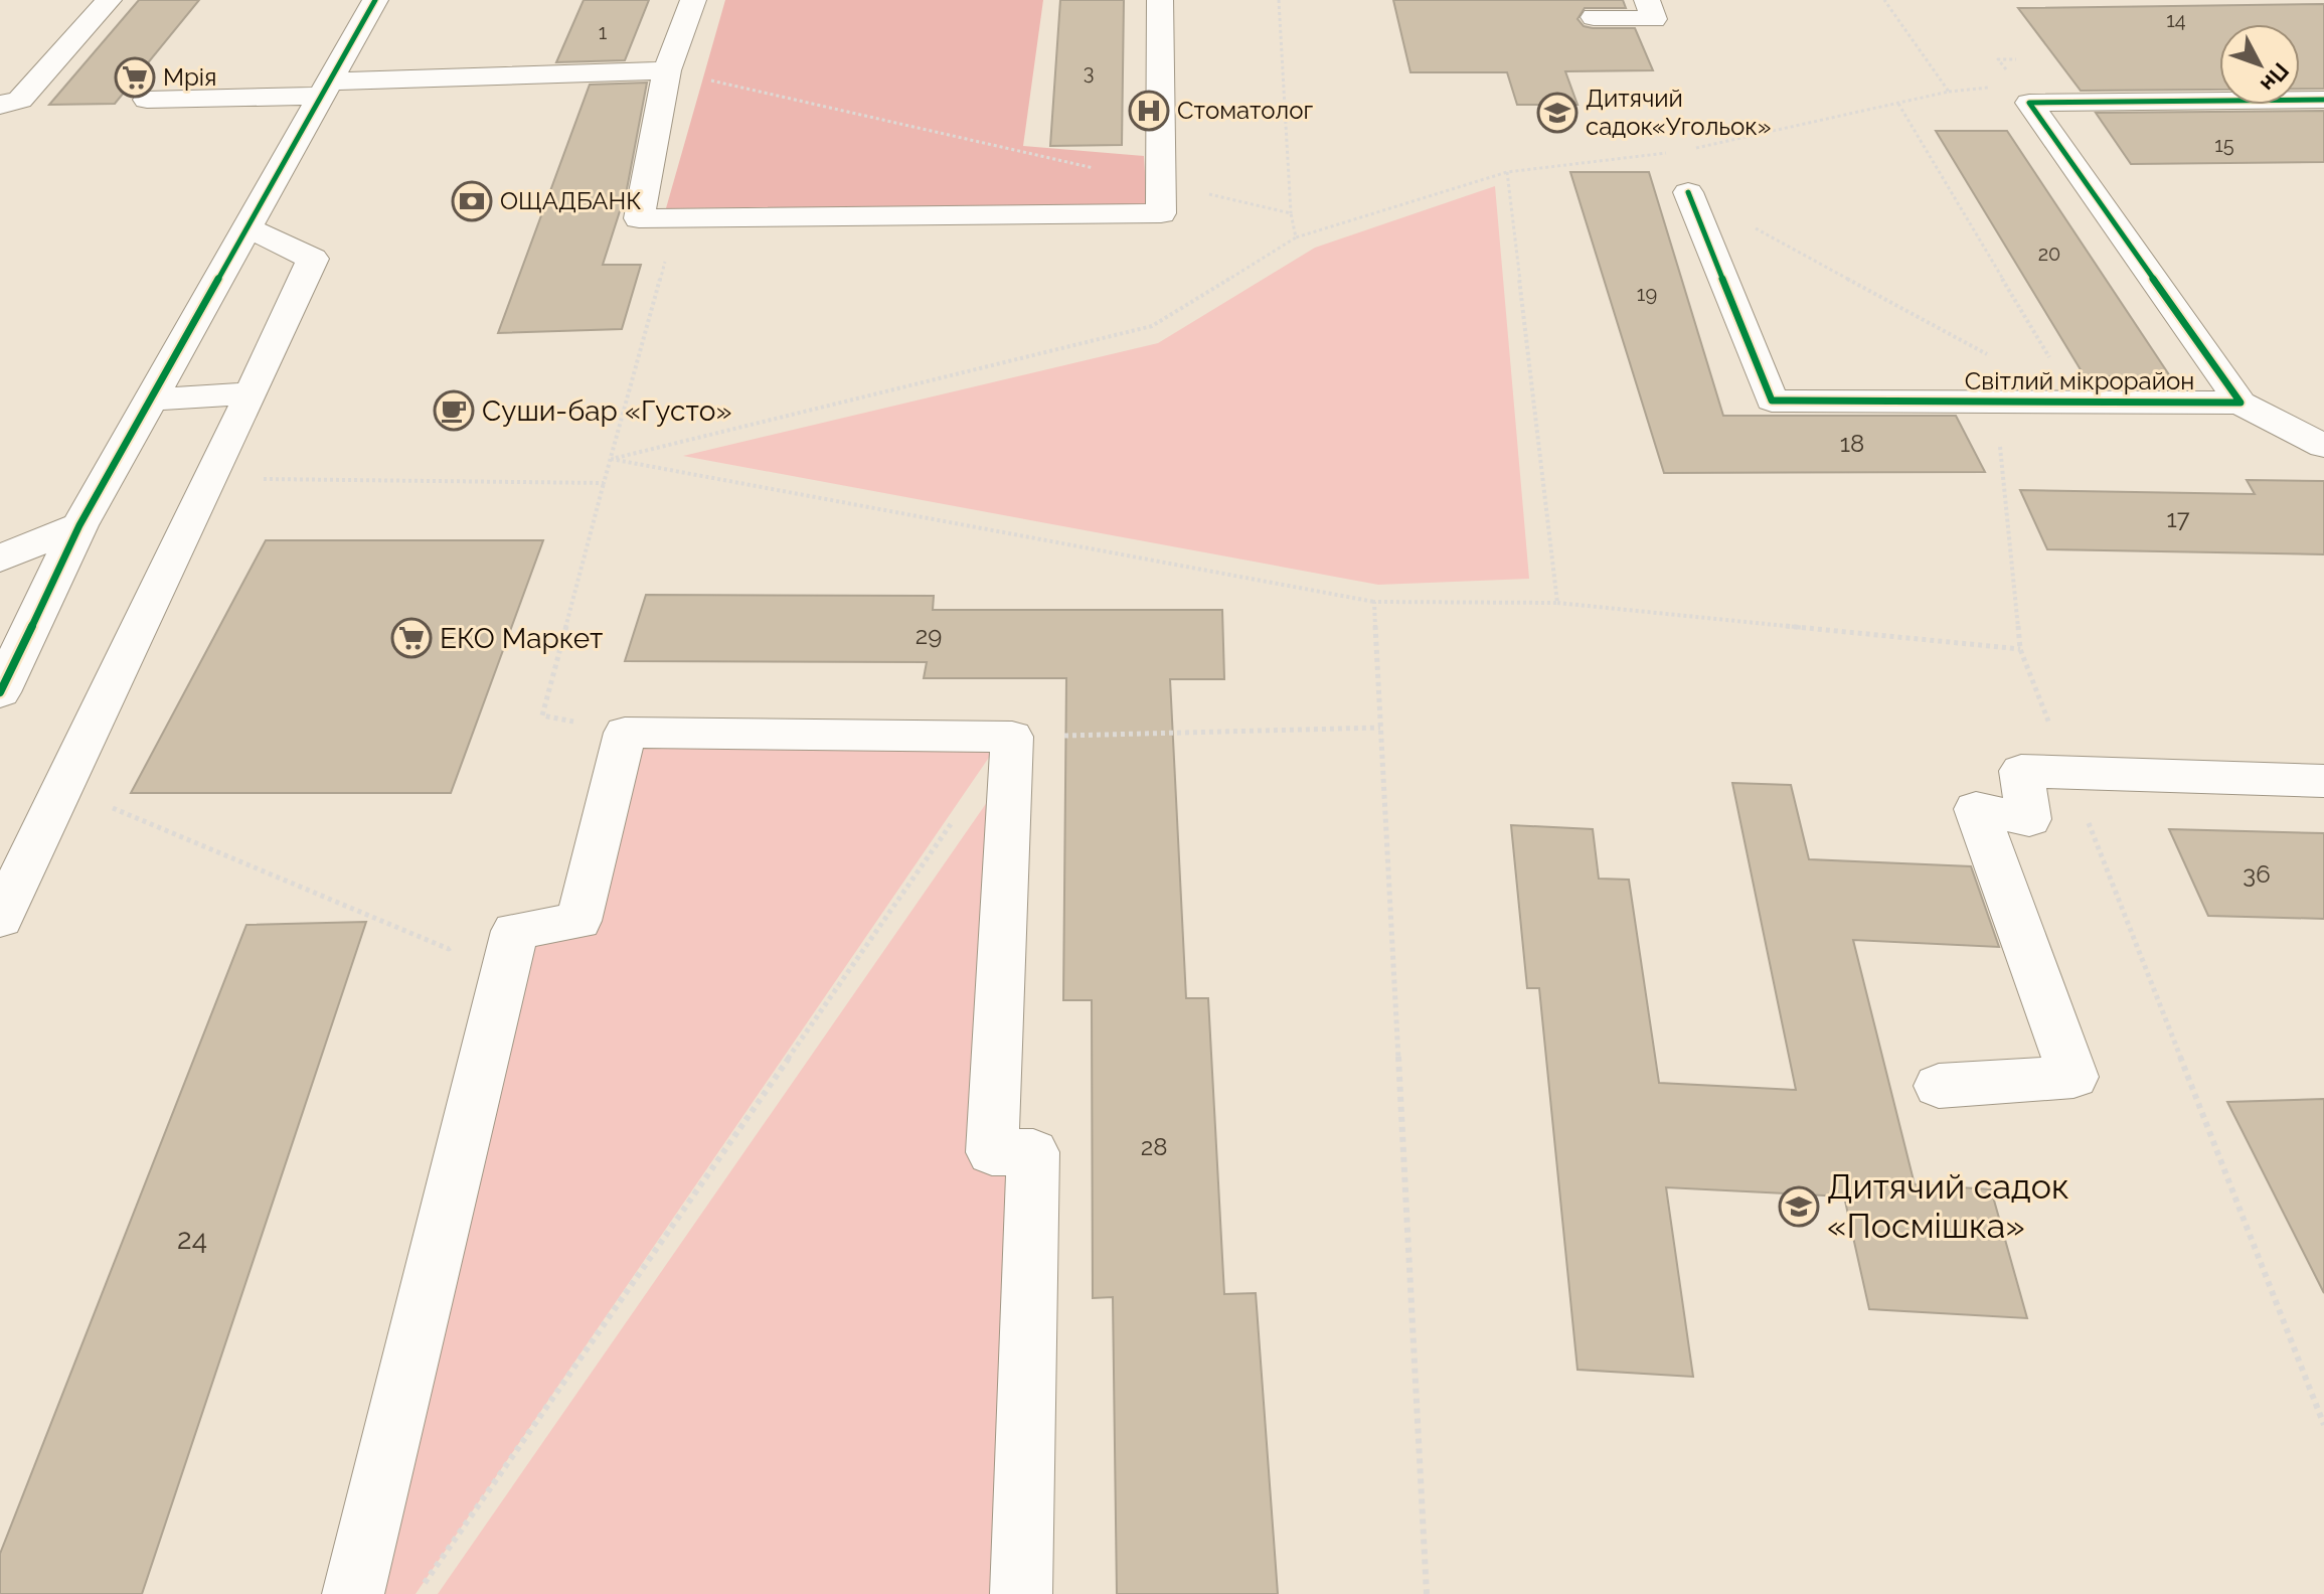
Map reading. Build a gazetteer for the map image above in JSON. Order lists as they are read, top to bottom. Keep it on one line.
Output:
{"streets":{"street":["Світлий мікрорайон"]},"places":{"supermarket":["Мрія","ЕКО Маркет"],"hospital":["Стоматолог"],"school or university":["Дитячий садок«Угольок»","Дитячий садок «Посмішка»"],"bank":["ОЩАДБАНК"],"cafe":["Суши-бар «Густо»"]},"house_numbers":["14","1","3","15","20","19","18","17","29","36","28","24"],"north":"bottom right"}
